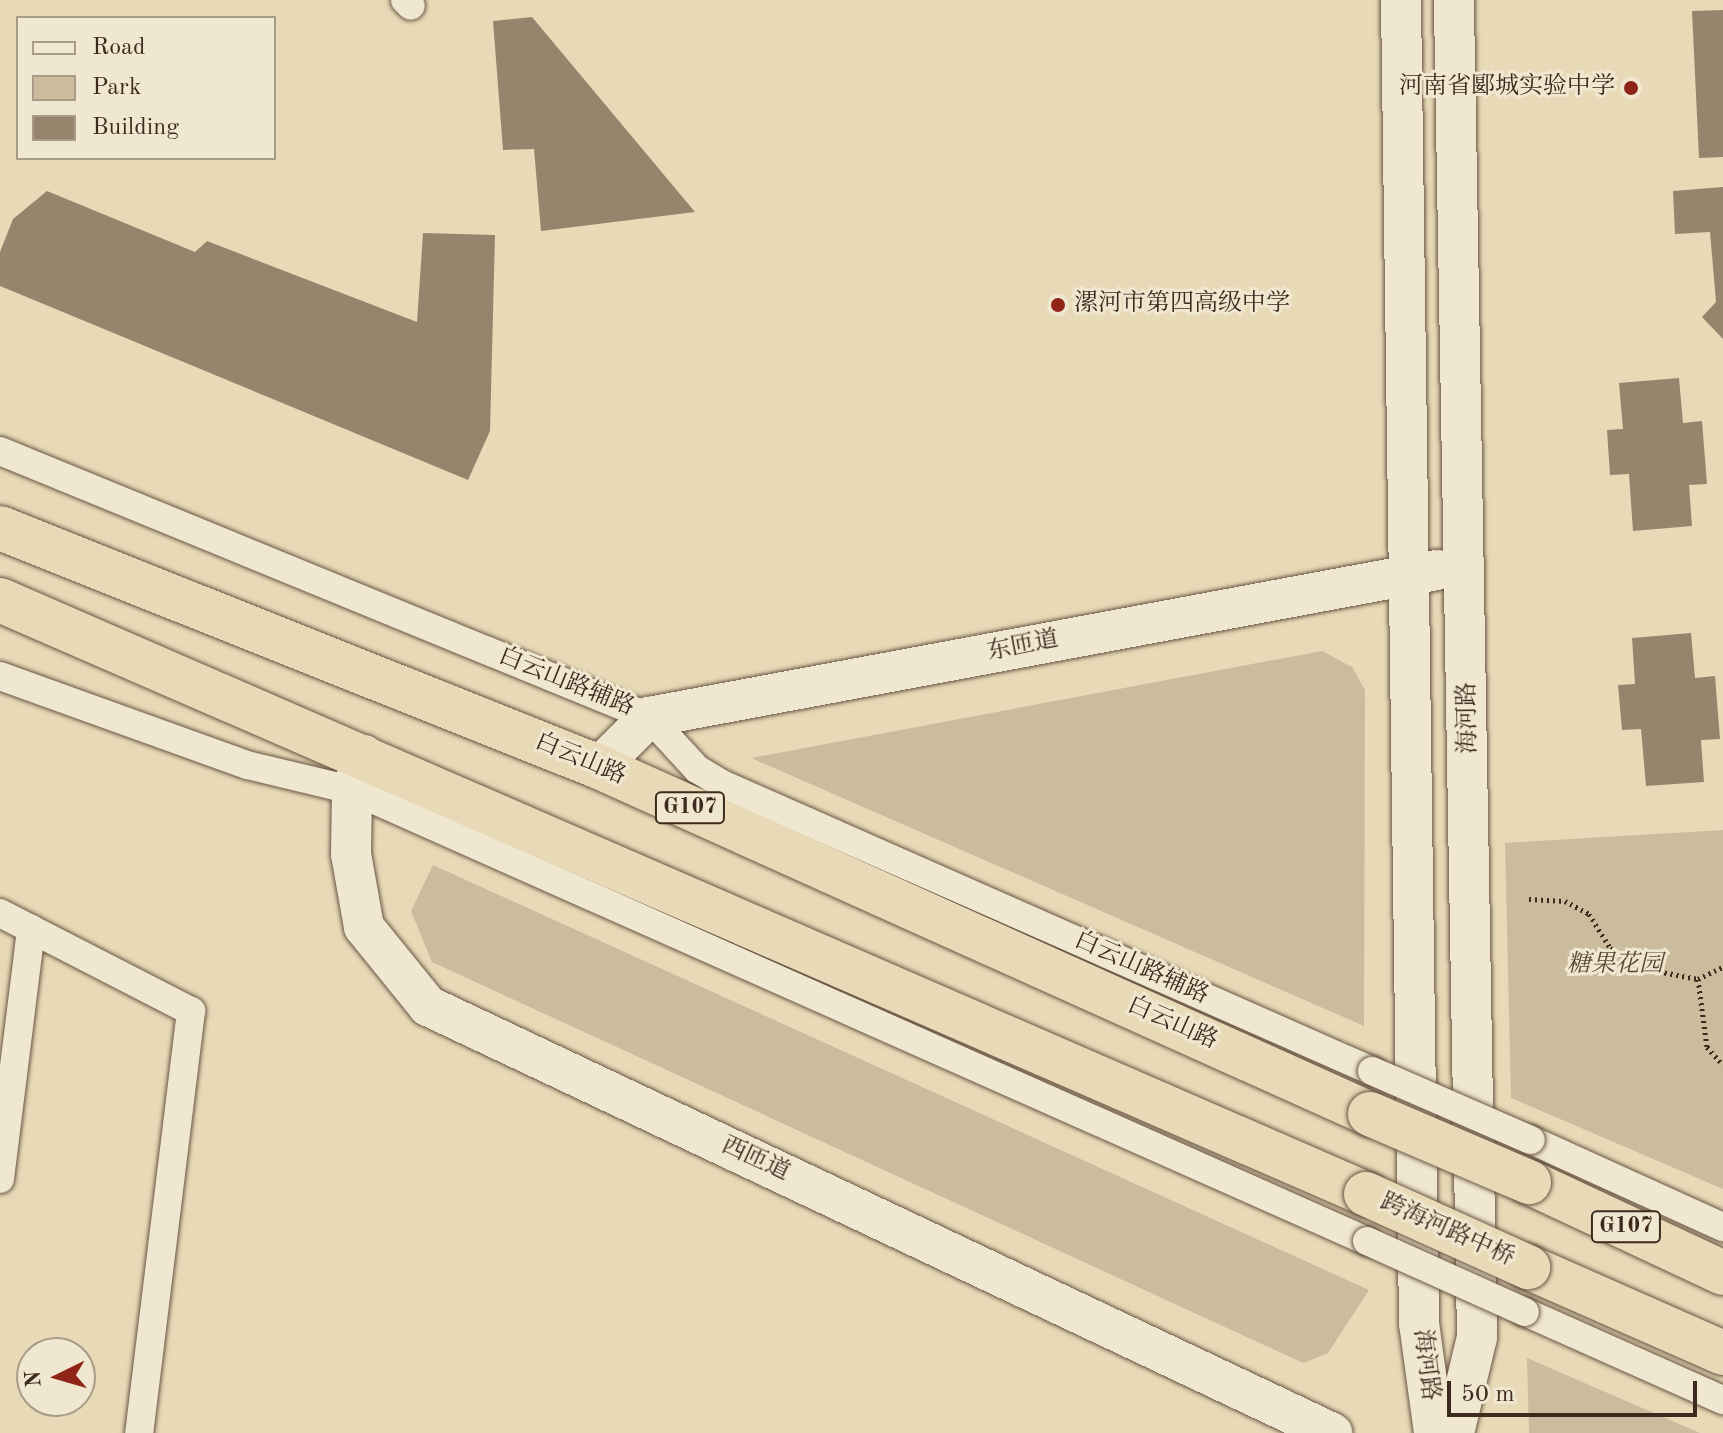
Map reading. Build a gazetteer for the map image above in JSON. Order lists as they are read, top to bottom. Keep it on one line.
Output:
{"streets":{"highway":["白云山路","G107","跨海河路中桥"],"street":["东匝道","白云山路辅路","海河路","西匝道"]},"crossings":[["东匝道","白云山路辅路"],["东匝道","海河路"],["白云山路辅路","白云山路"],["白云山路辅路","G107"],["白云山路","G107"],["西匝道","跨海河路中桥"]],"parks":["糖果花园"],"places":["河南省郾城实验中学","漯河市第四高级中学"],"legend":["Road","Park","Building"],"scale_bar":"50 m","north":"left"}
